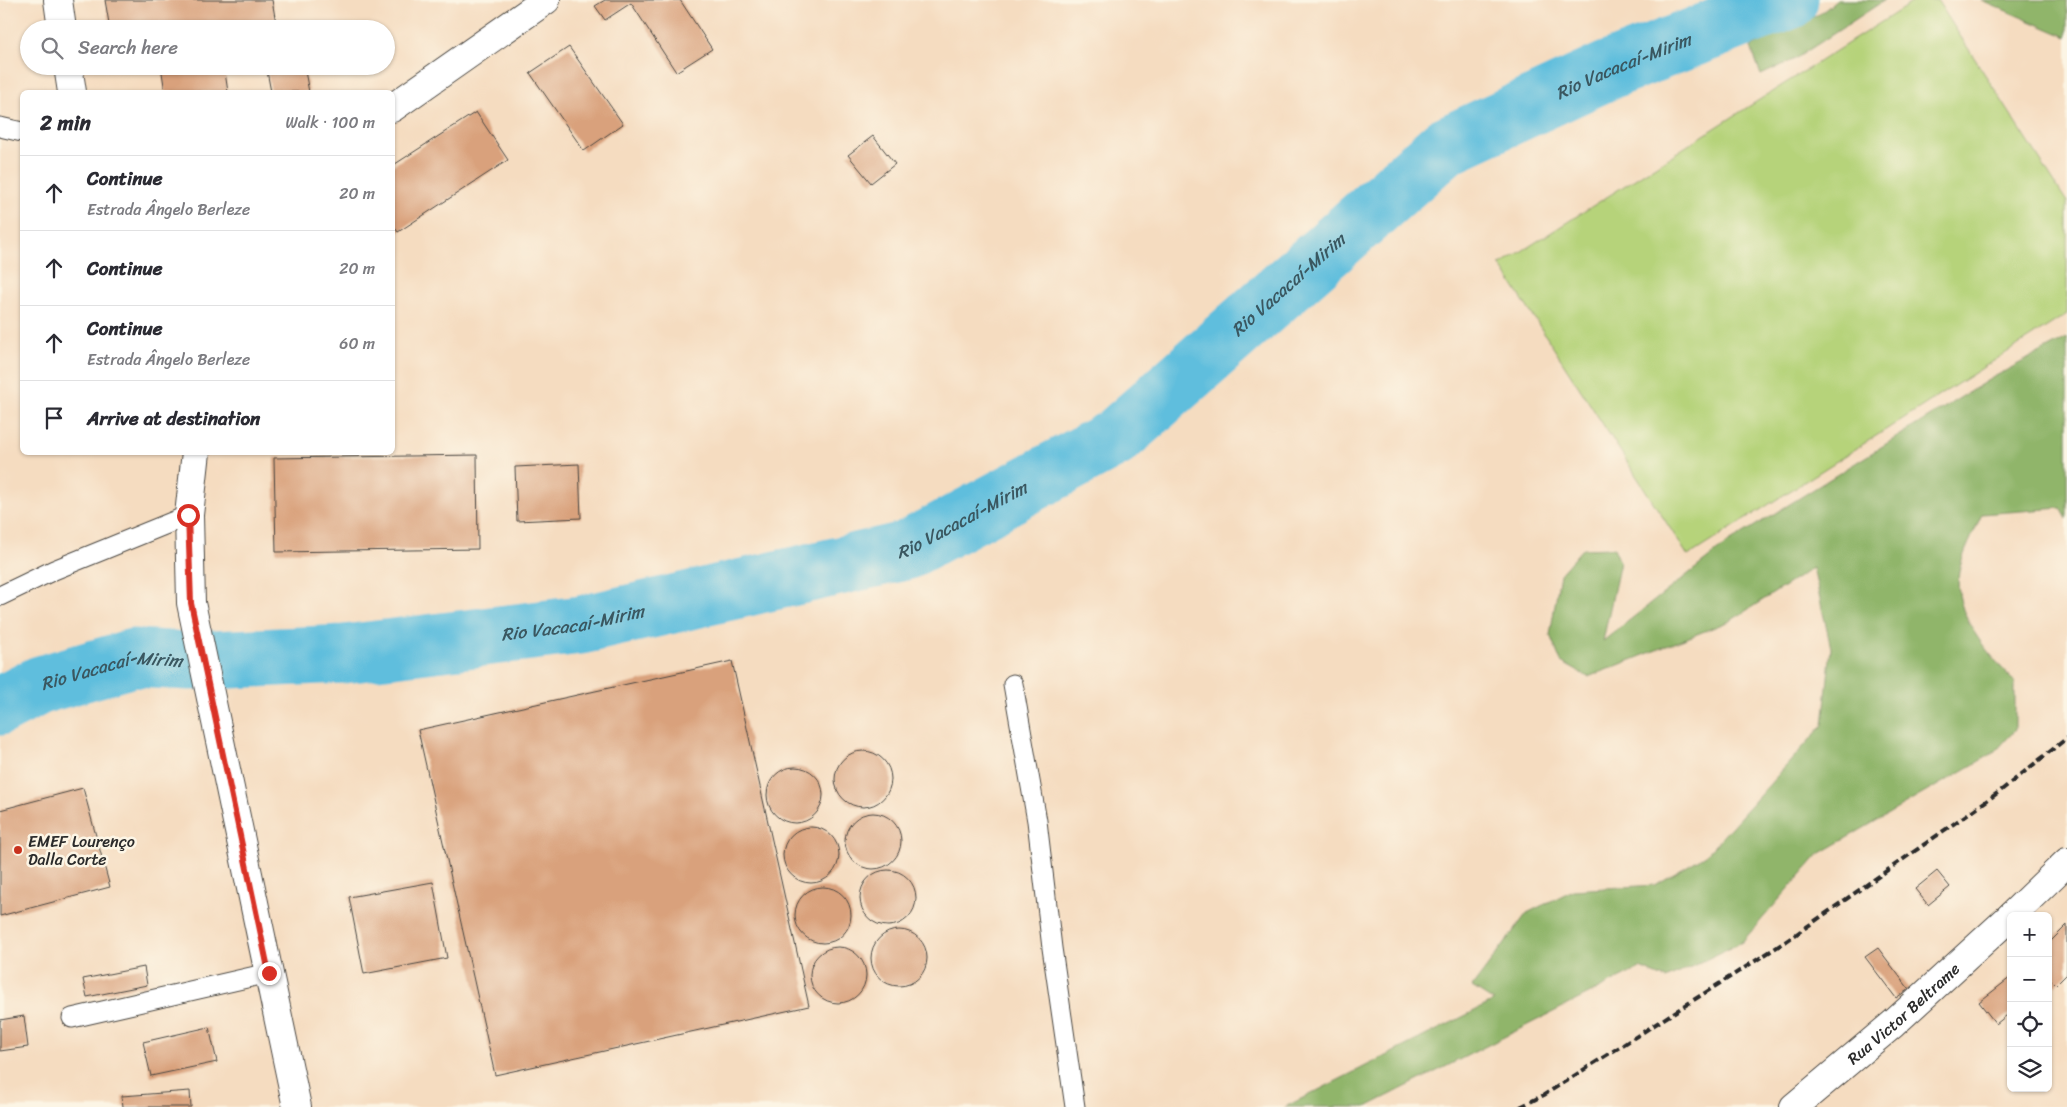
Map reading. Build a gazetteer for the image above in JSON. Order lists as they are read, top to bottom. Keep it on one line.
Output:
{"streets":{"street":["Rua Victor Beltrame"]},"water":["Rio Vacacaí-Mirim"],"places":["EMEF Lourenço Dalla Corte"],"page":{"search":"Search here","heading":["2 min","Walk · 100 m"],"list":[["Continue","Estrada Ângelo Berleze","20 m"],["Continue","20 m"],["Continue","Estrada Ângelo Berleze","60 m"],"Arrive at destination"],"map_buttons":["+","−"]}}
